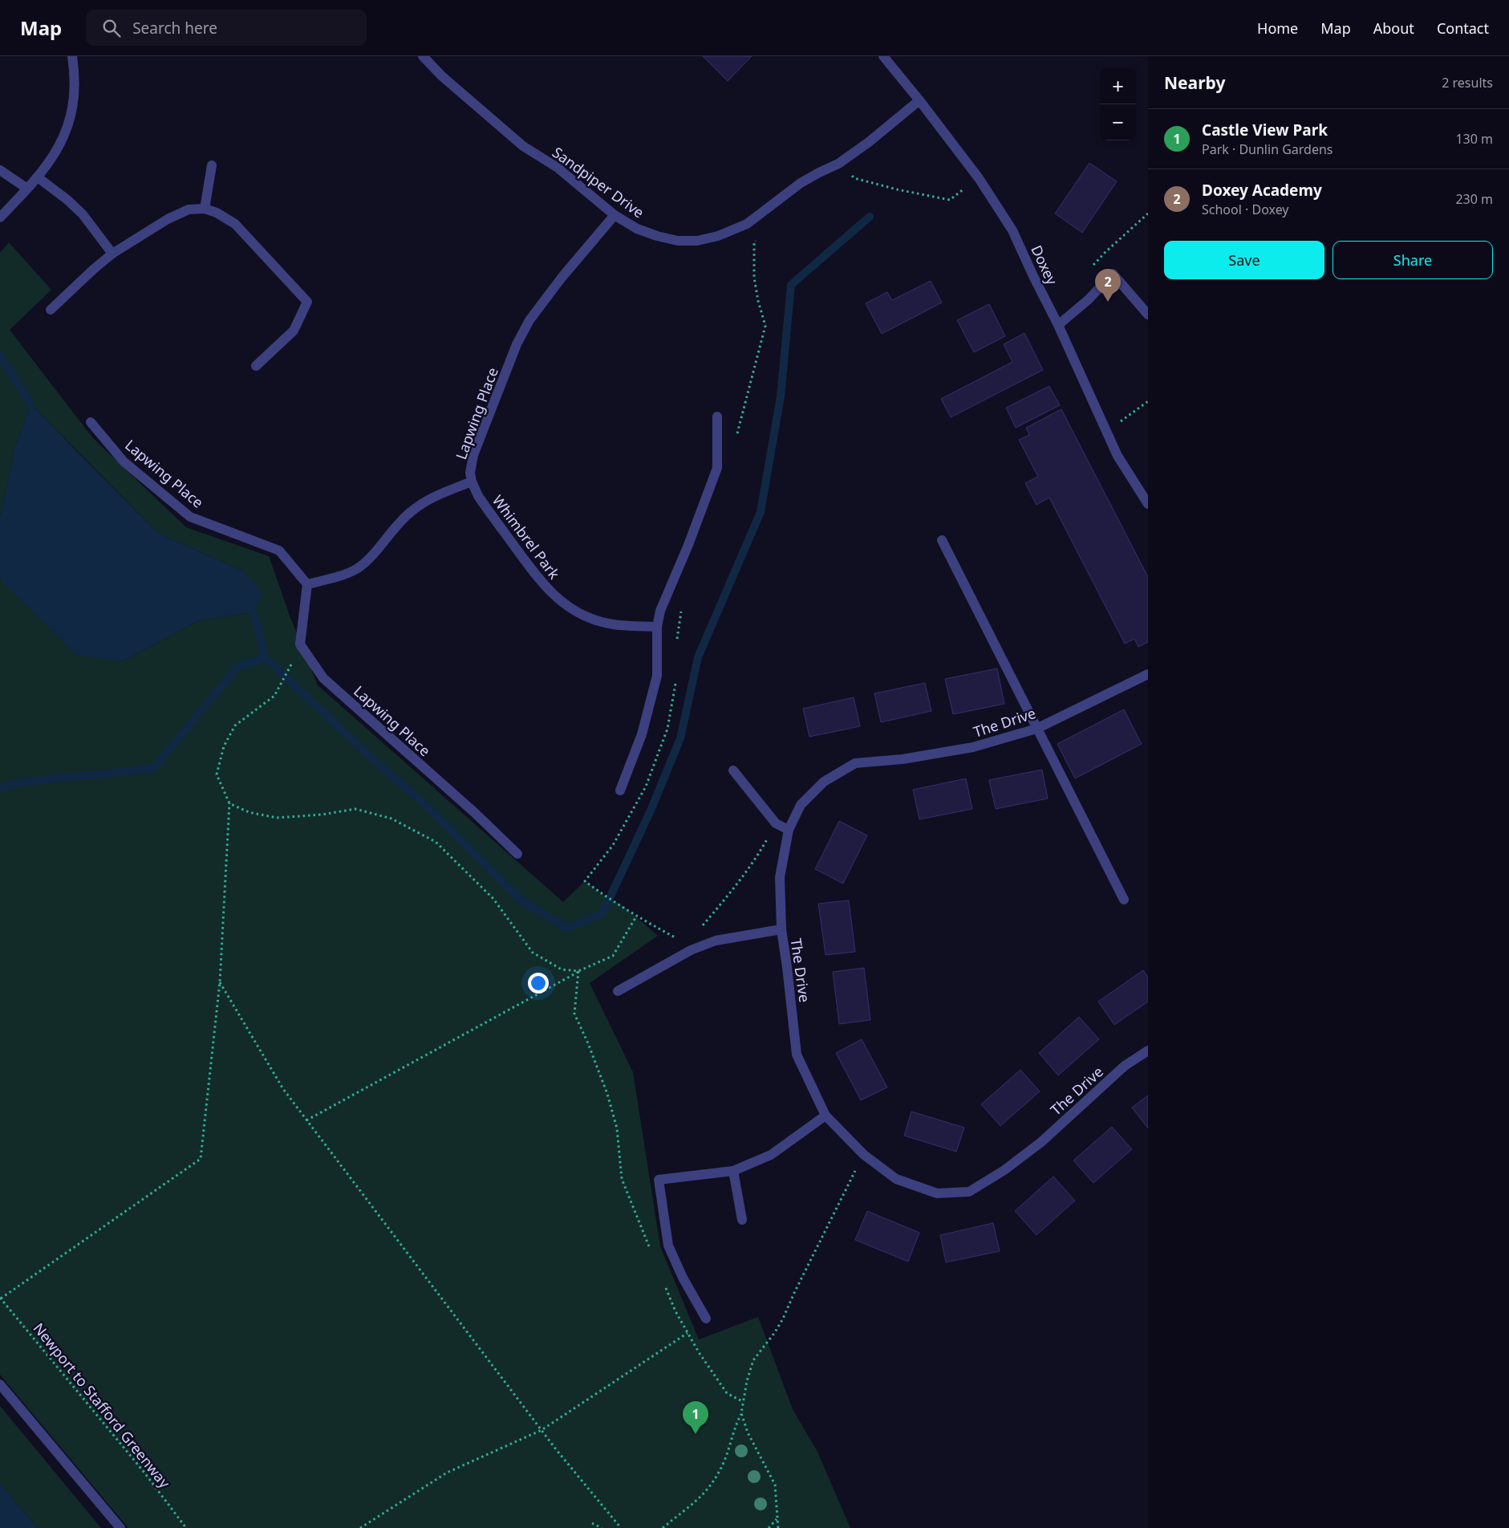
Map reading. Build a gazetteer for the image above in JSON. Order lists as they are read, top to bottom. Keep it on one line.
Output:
{"streets":{"street":["Sandpiper Drive","Doxey","Lapwing Place","Whimbrel Park","The Drive"],"path":["Newport to Stafford Greenway"]},"crossings":[["Sandpiper Drive","Doxey"],["Sandpiper Drive","Lapwing Place"],["Lapwing Place","Whimbrel Park"]],"page":{"header":"Map","search":"Search here","nav":["Home","Map","About","Contact"],"heading":["Nearby","2 results"],"map_buttons":["+","−"],"list":[{"mark":"1","name":"Castle View Park","note":"Park · Dunlin Gardens","value":"130 m"},{"mark":"2","name":"Doxey Academy","note":"School · Doxey","value":"230 m"}],"buttons":["Save","Share"],"pins":["2","1"]}}
